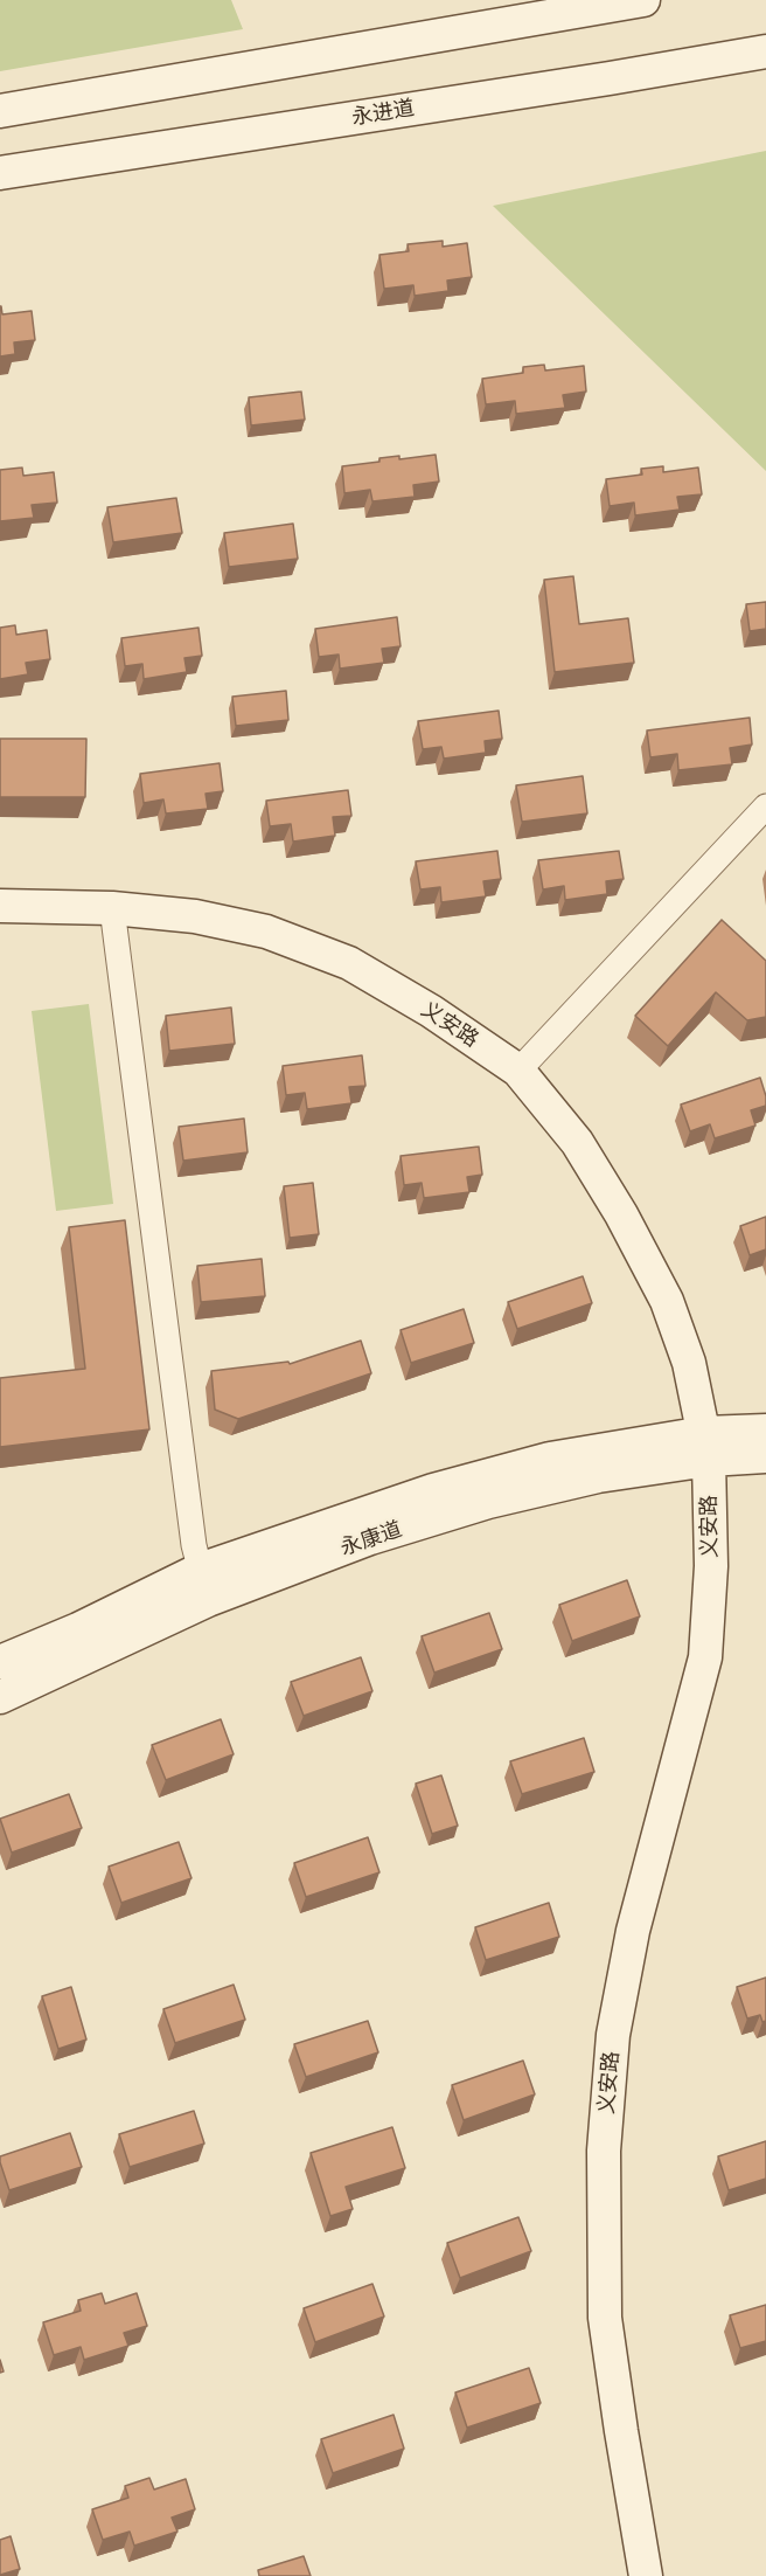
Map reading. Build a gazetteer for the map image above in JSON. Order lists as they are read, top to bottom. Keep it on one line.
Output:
{"streets":{"street":["永进道","义安路","永康道"]},"crossings":[["义安路","永康道"]]}
